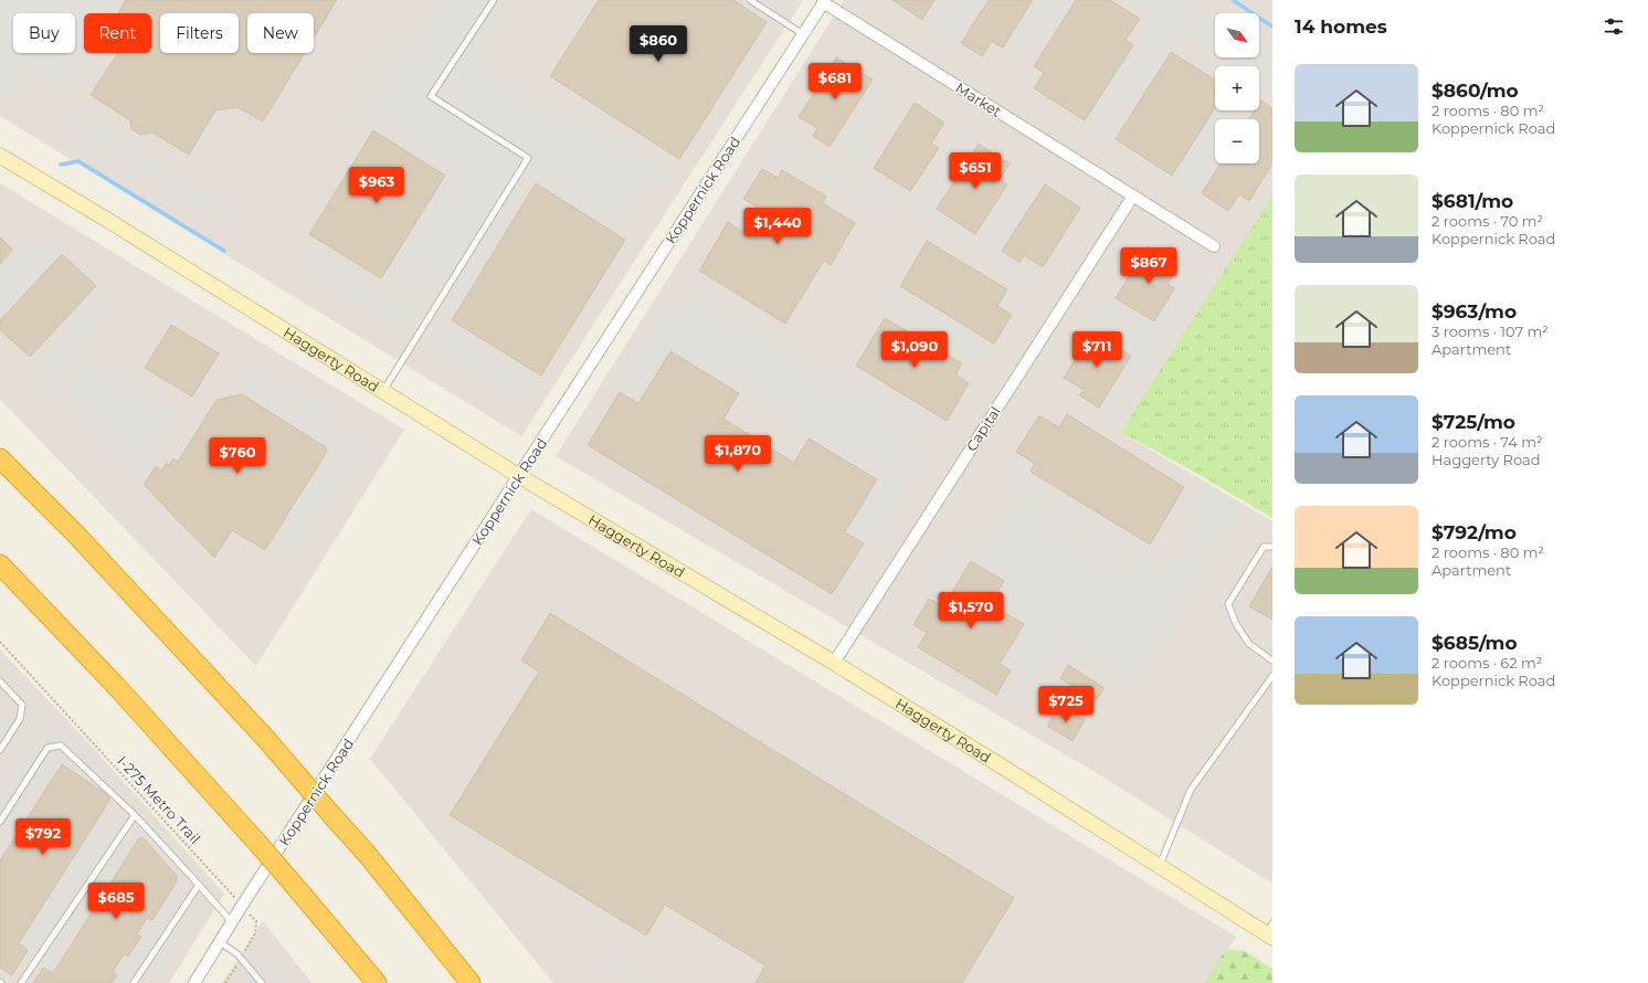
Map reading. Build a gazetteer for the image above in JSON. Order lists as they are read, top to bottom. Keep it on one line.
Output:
{"streets":{"main road":["Haggerty Road"],"street":["Market","Koppernick Road","Capital"],"path":["I-275 Metro Trail"]},"crossings":[["Market","Koppernick Road"],["Market","Capital"],["Koppernick Road","Haggerty Road"],["Koppernick Road","I-275 Metro Trail"],["Haggerty Road","Capital"]],"north":"bottom right","page":{"heading":"14 homes","map_buttons":["+","−"],"chip":["Buy","Rent","Filters","New"],"price":["$860","$681","$651","$963","$1,440","$867","$1,090","$711","$1,870","$760","$1,570","$725","$792","$685"],"list":[{"name":"$860/mo","note":"2 rooms · 80 m² · Koppernick Road"},{"name":"$681/mo","note":"2 rooms · 70 m² · Koppernick Road"},{"name":"$963/mo","note":"3 rooms · 107 m² · Apartment"},{"name":"$725/mo","note":"2 rooms · 74 m² · Haggerty Road"},{"name":"$792/mo","note":"2 rooms · 80 m² · Apartment"},{"name":"$685/mo","note":"2 rooms · 62 m² · Koppernick Road"}]}}
